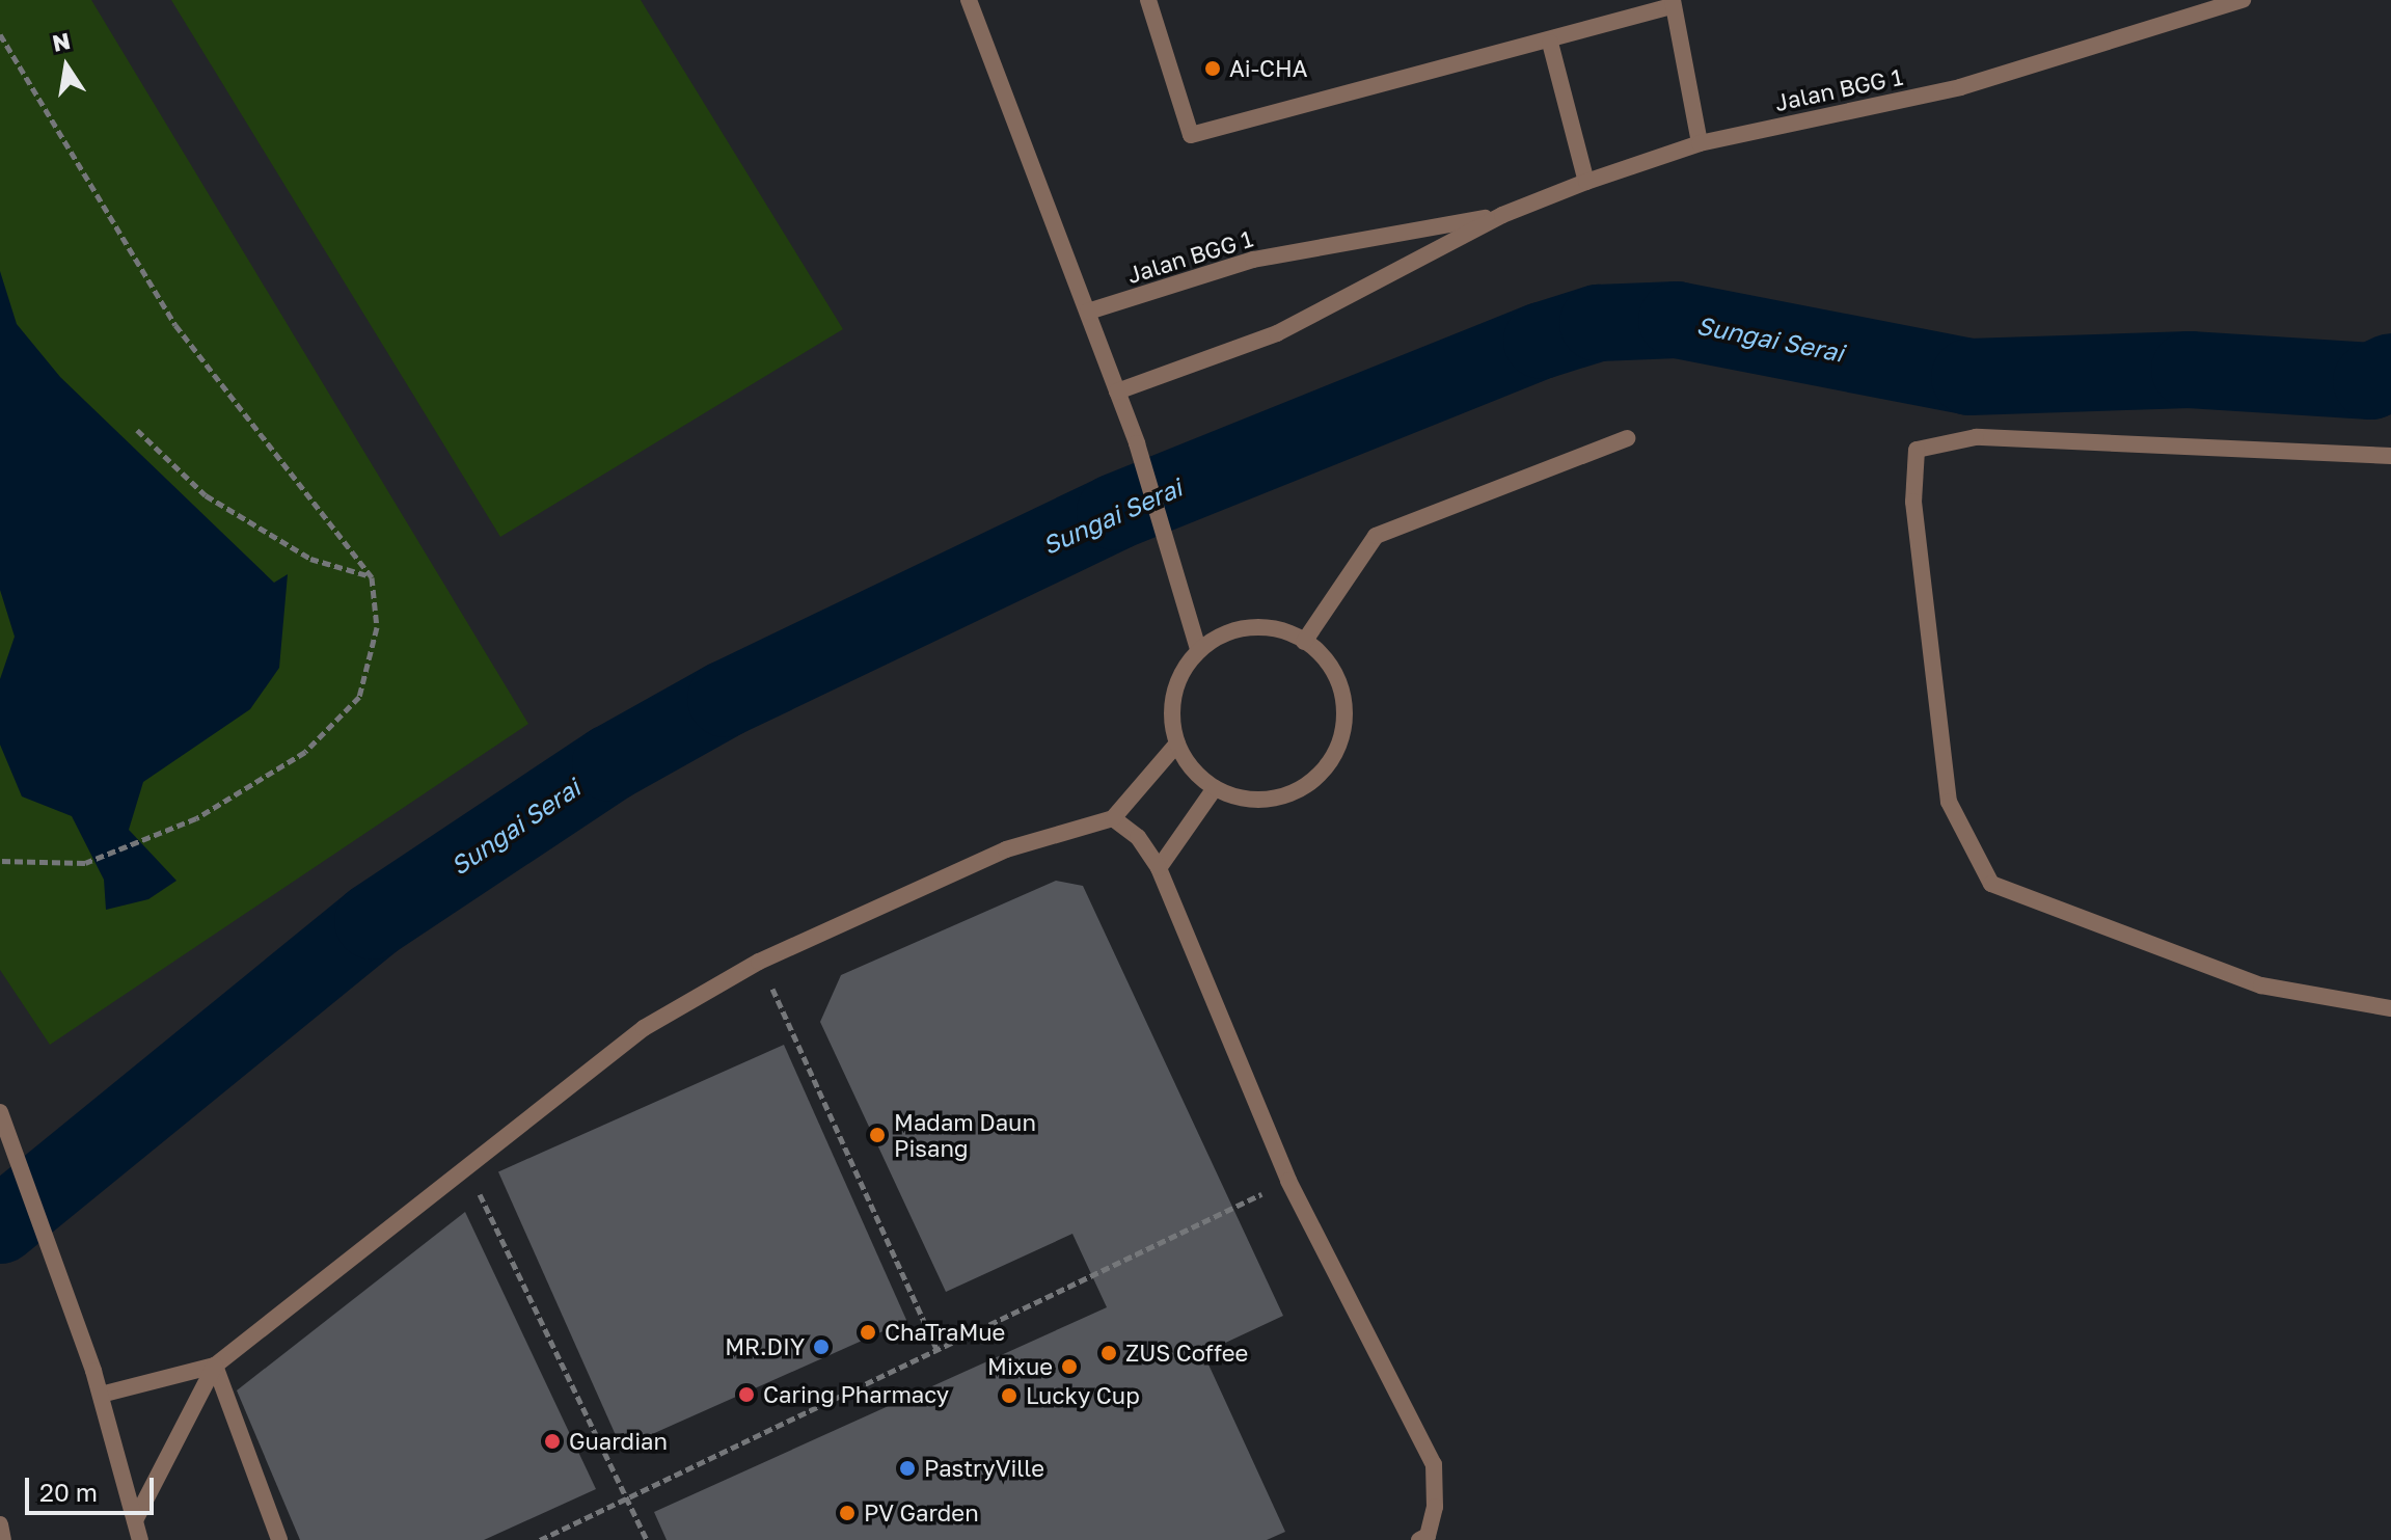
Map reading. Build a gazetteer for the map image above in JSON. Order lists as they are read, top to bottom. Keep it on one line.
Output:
{"streets":{"street":["Jalan BGG 1"]},"water":["Sungai Serai"],"places":["Ai-CHA","Madam Daun Pisang","ChaTraMue","MR.DIY","ZUS Coffee","Mixue","Caring Pharmacy","Lucky Cup","Guardian","PastryVille","PV Garden"],"scale_bar":"20 m","north":"top"}
